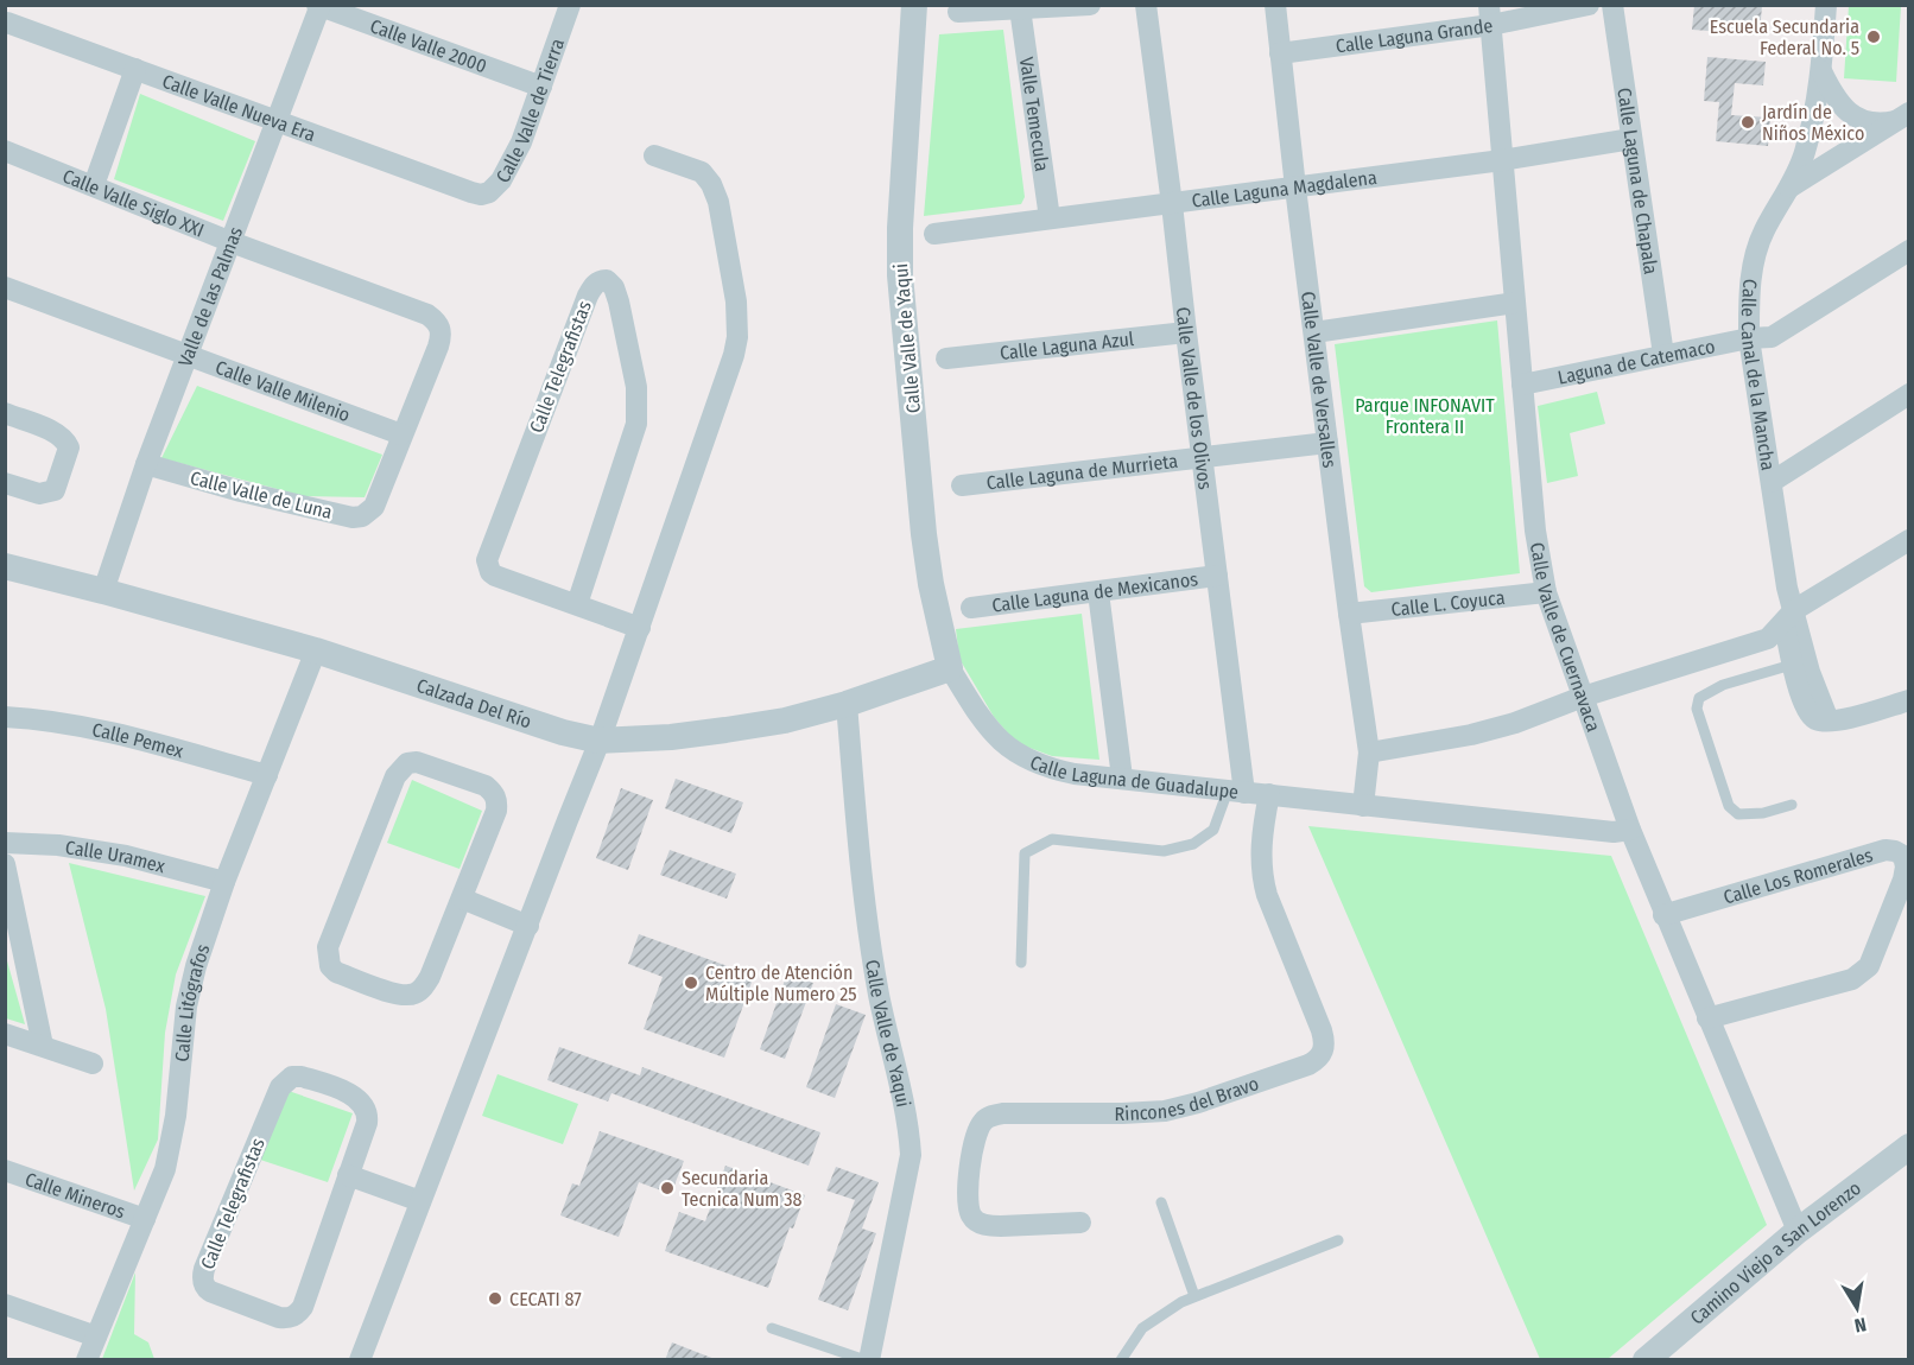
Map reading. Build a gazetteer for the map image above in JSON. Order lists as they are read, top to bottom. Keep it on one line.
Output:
{"streets":{"street":["Calle Laguna Grande","Calle Valle 2000","Calle Valle Nueva Era","Calle Valle de Tierra","Valle Temecula","Calle Laguna de Chapala","Calle Laguna Magdalena","Calle Valle Siglo XXI","Valle de las Palmas","Calle Valle de Yaqui","Calle Laguna Azul","Laguna de Catemaco","Calle Telegrafistas","Calle Canal de la Mancha","Calle Valle de Versalles","Calle Valle Milenio","Calle Valle de los Olivos","Calle Laguna de Murrieta","Calle Valle de Luna","Calle Laguna de Mexicanos","Calle L. Coyuca","Calle Valle de Cuernavaca","Calzada Del Río","Calle Pemex","Calle Laguna de Guadalupe","Calle Uramex","Calle Los Romerales","Calle Litógrafos","Rincones del Bravo","Calle Mineros","Camino Viejo a San Lorenzo"]},"crossings":[["Calle Laguna Grande","Calle Valle de Versalles"],["Calle Laguna Grande","Calle Valle de Cuernavaca"],["Calle Valle 2000","Calle Valle de Tierra"],["Calle Valle 2000","Valle de las Palmas"],["Calle Valle Nueva Era","Calle Valle de Tierra"],["Calle Valle Nueva Era","Valle de las Palmas"],["Valle Temecula","Calle Laguna Magdalena"],["Calle Laguna de Chapala","Calle Laguna Magdalena"],["Calle Laguna de Chapala","Laguna de Catemaco"],["Calle Laguna Magdalena","Calle Valle de Versalles"],["Calle Laguna Magdalena","Calle Valle de los Olivos"],["Calle Laguna Magdalena","Calle Valle de Cuernavaca"],["Calle Valle Siglo XXI","Valle de las Palmas"],["Calle Valle Siglo XXI","Calle Valle Milenio"],["Calle Valle Siglo XXI","Calle Valle de Luna"],["Valle de las Palmas","Calle Valle Milenio"],["Valle de las Palmas","Calle Valle de Luna"],["Valle de las Palmas","Calzada Del Río"],["Calle Valle de Yaqui","Calzada Del Río"],["Calle Valle de Yaqui","Calle Laguna de Guadalupe"],["Calle Laguna Azul","Calle Valle de los Olivos"],["Laguna de Catemaco","Calle Canal de la Mancha"],["Laguna de Catemaco","Calle Valle de Cuernavaca"],["Calle Valle de Versalles","Calle Laguna de Murrieta"],["Calle Valle de Versalles","Calle L. Coyuca"],["Calle Valle Milenio","Calle Valle de Luna"],["Calle Valle de los Olivos","Calle Laguna de Murrieta"],["Calle Valle de los Olivos","Calle Laguna de Mexicanos"],["Calle Valle de los Olivos","Calle Laguna de Guadalupe"],["Calle L. Coyuca","Calle Valle de Cuernavaca"],["Calle Valle de Cuernavaca","Calle Laguna de Guadalupe"],["Calle Valle de Cuernavaca","Calle Los Romerales"],["Calle Valle de Cuernavaca","Camino Viejo a San Lorenzo"],["Calzada Del Río","Calle Laguna de Guadalupe"],["Calzada Del Río","Calle Litógrafos"],["Calle Pemex","Calle Litógrafos"],["Calle Laguna de Guadalupe","Rincones del Bravo"],["Calle Uramex","Calle Litógrafos"],["Calle Litógrafos","Calle Mineros"]],"parks":["Parque INFONAVIT Frontera II"],"places":["Escuela Secundaria Federal No. 5","Jardín de Niños México","Centro de Atención Múltiple Numero 25","Secundaria Tecnica Num 38","CECATI 87"],"north":"bottom"}
